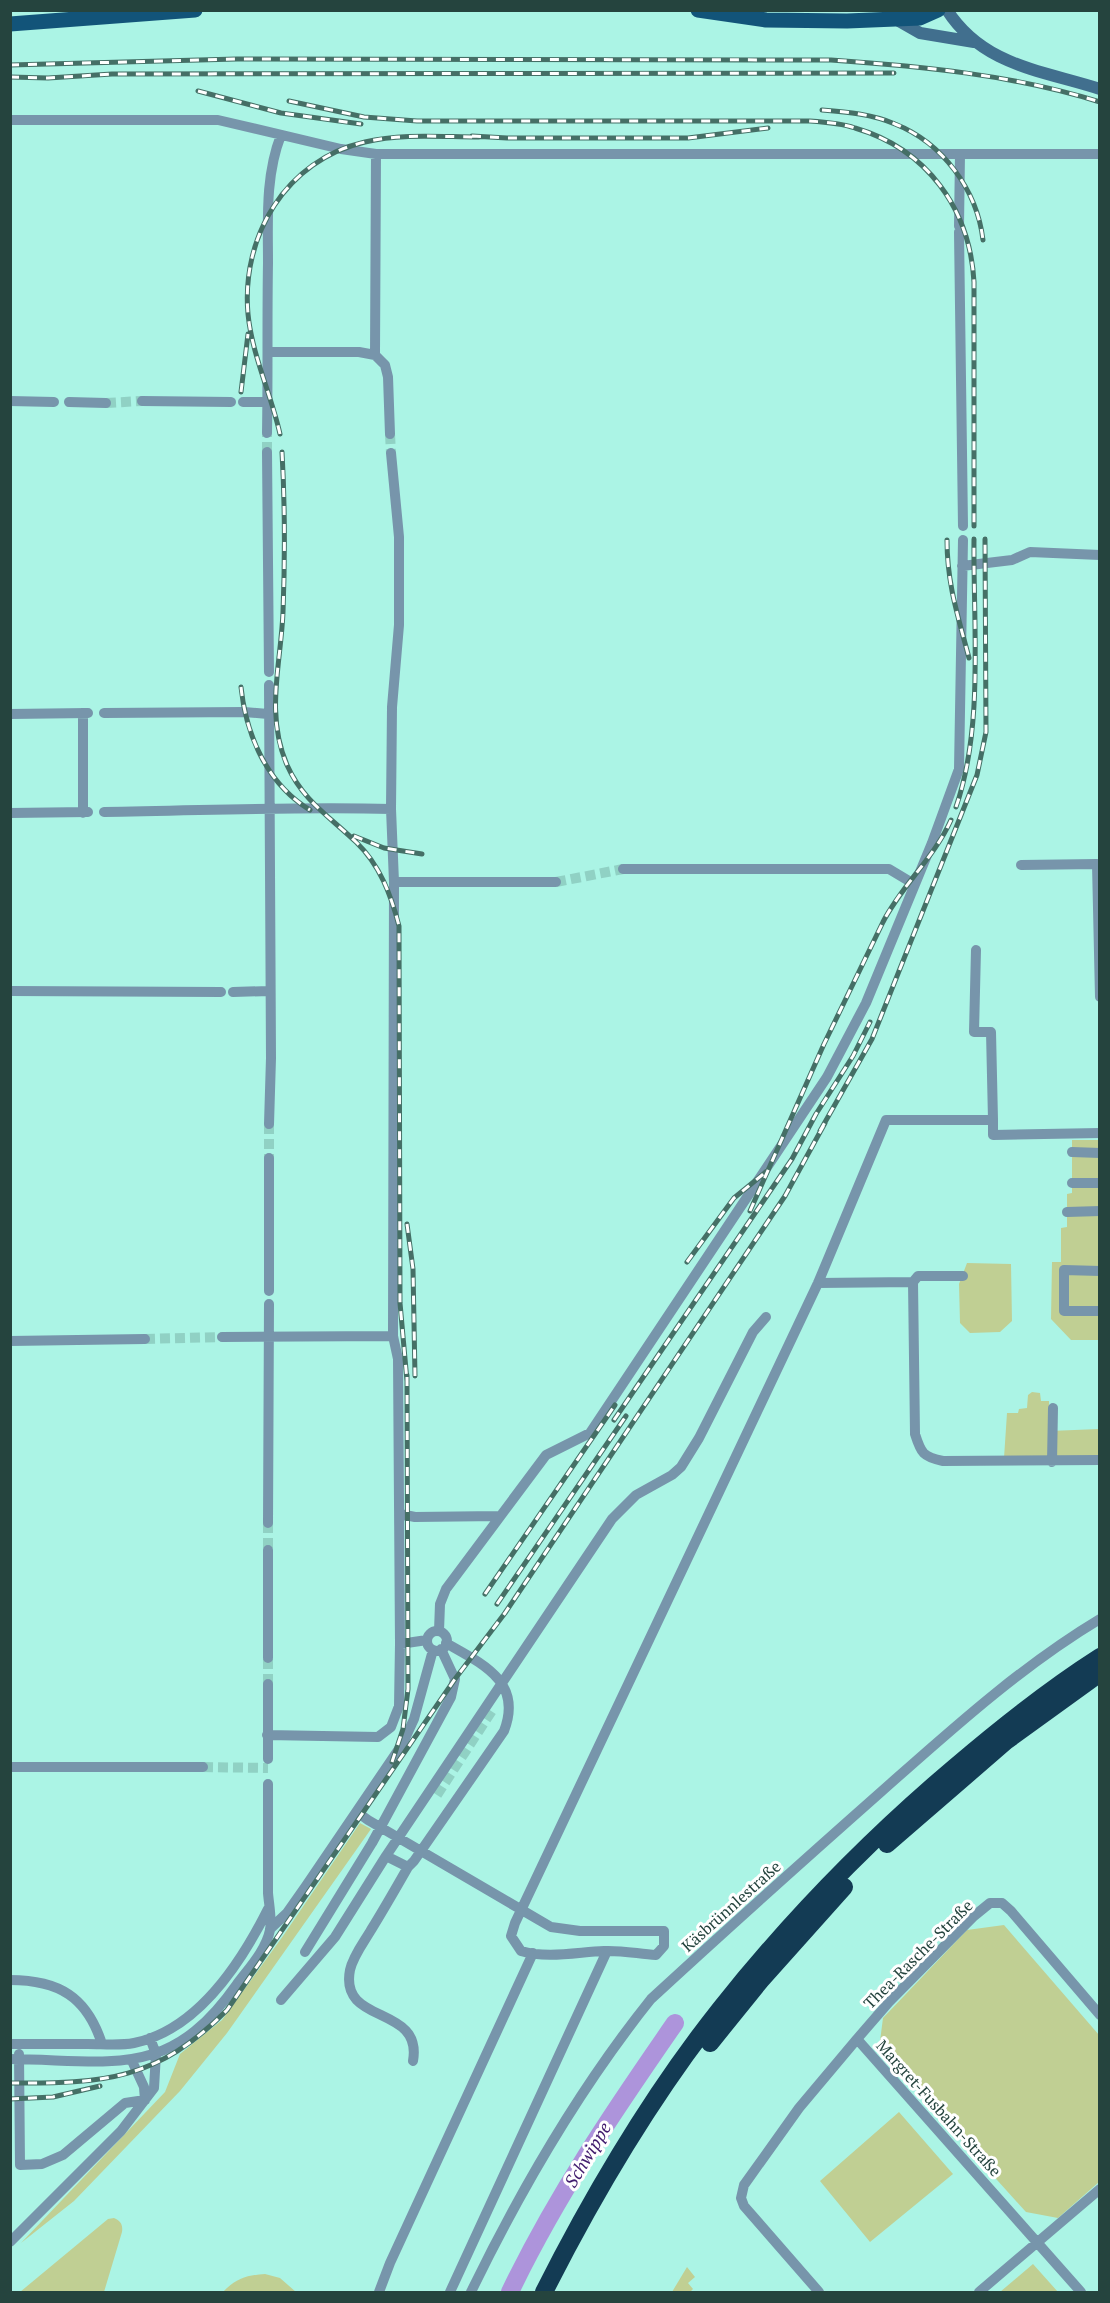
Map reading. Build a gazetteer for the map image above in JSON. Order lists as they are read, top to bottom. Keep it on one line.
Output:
{"streets":{"street":["Käsbrünnlestraße","Thea-Rasche-Straße","Margret-Fusbahn-Straße"]},"crossings":[["Thea-Rasche-Straße","Margret-Fusbahn-Straße"]],"water":["Schwippe"]}
